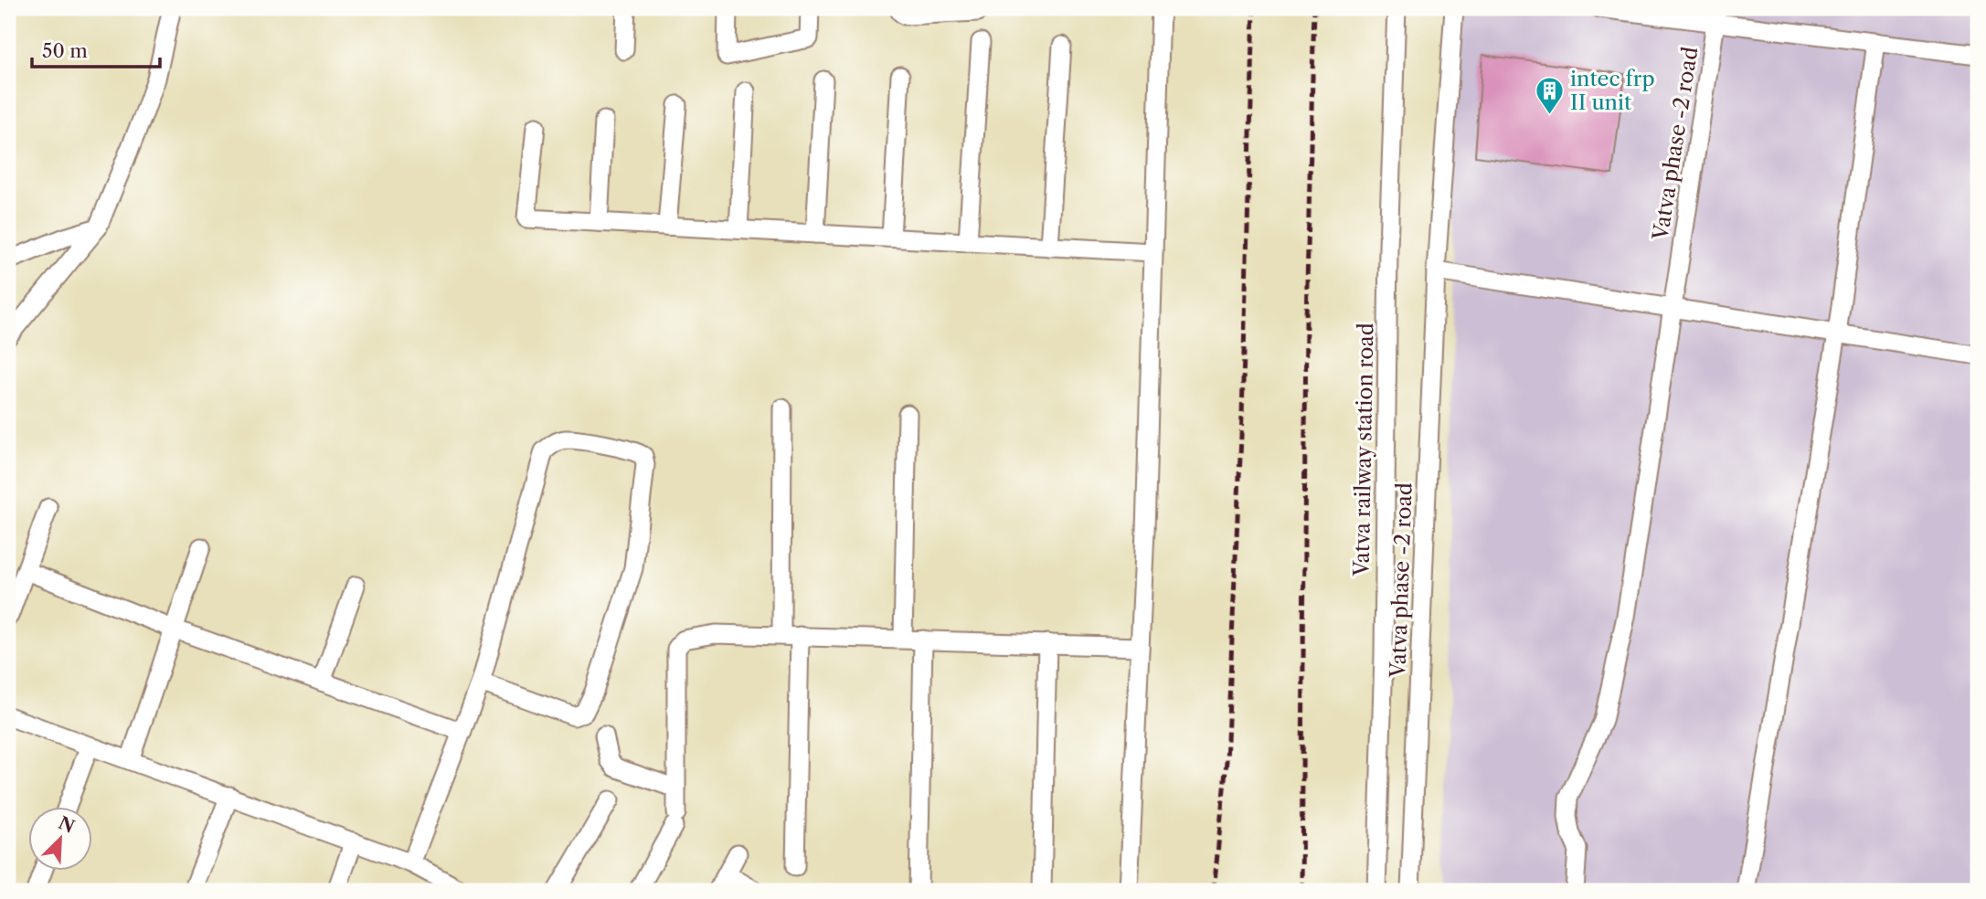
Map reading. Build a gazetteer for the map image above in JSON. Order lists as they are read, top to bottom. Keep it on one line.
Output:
{"streets":{"street":["Vatva phase -2 road","Vatva railway station road"]},"places":{"building":["intec frp II unit"]},"scale_bar":"50 m","north":"top right"}
